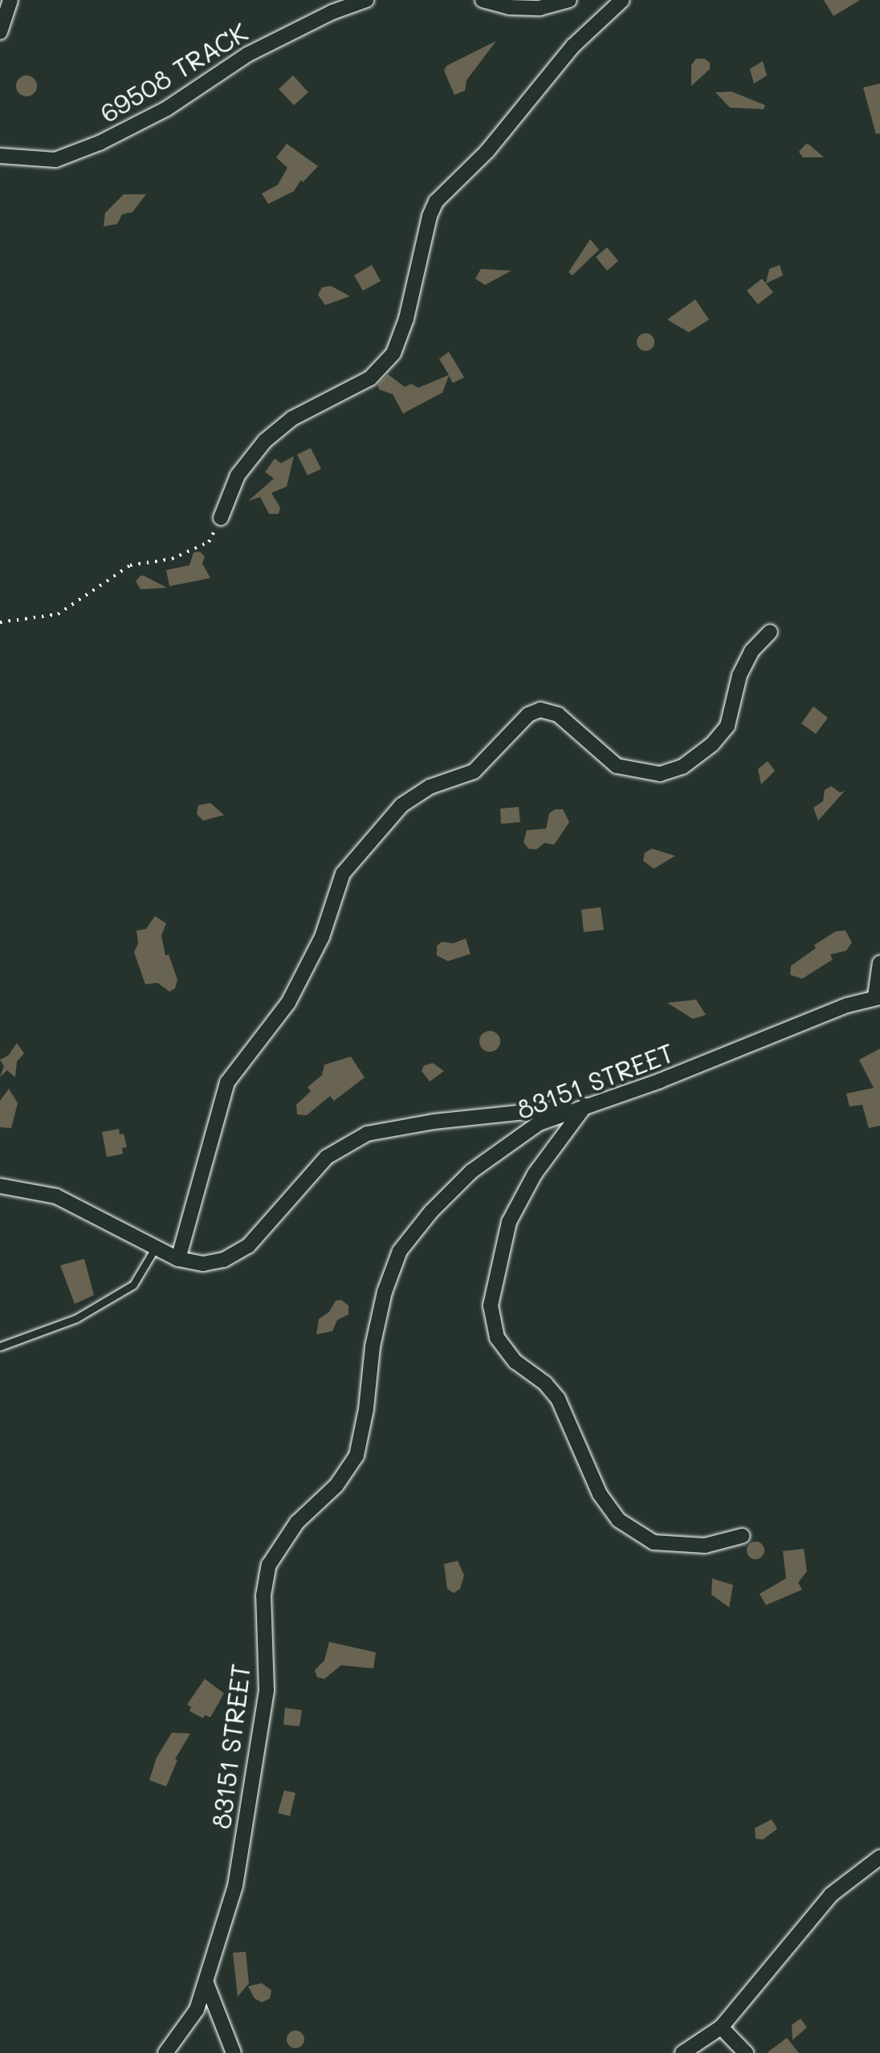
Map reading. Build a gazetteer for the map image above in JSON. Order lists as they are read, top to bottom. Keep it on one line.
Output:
{"streets":{"street":["69508 TRACK","83151 STREET"]}}
